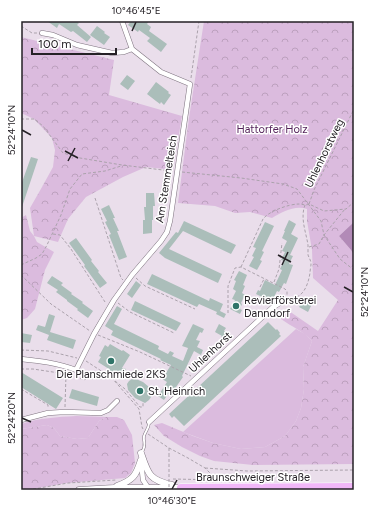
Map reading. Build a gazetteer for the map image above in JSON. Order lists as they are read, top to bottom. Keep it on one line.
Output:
{"streets":{"highway":["Braunschweiger Straße"],"street":["Am Stemmelteich","Uhlenhorst"],"path":["Uhlenhorstweg"]},"parks":["Hattorfer Holz"],"places":["Revierförsterei Danndorf","Die Planschmiede 2KS","St. Heinrich"],"scale_bar":"100 m","coordinates":["10°46'45\"E","52°24'10\"N","52°24'20\"N","10°46'30\"E"]}
